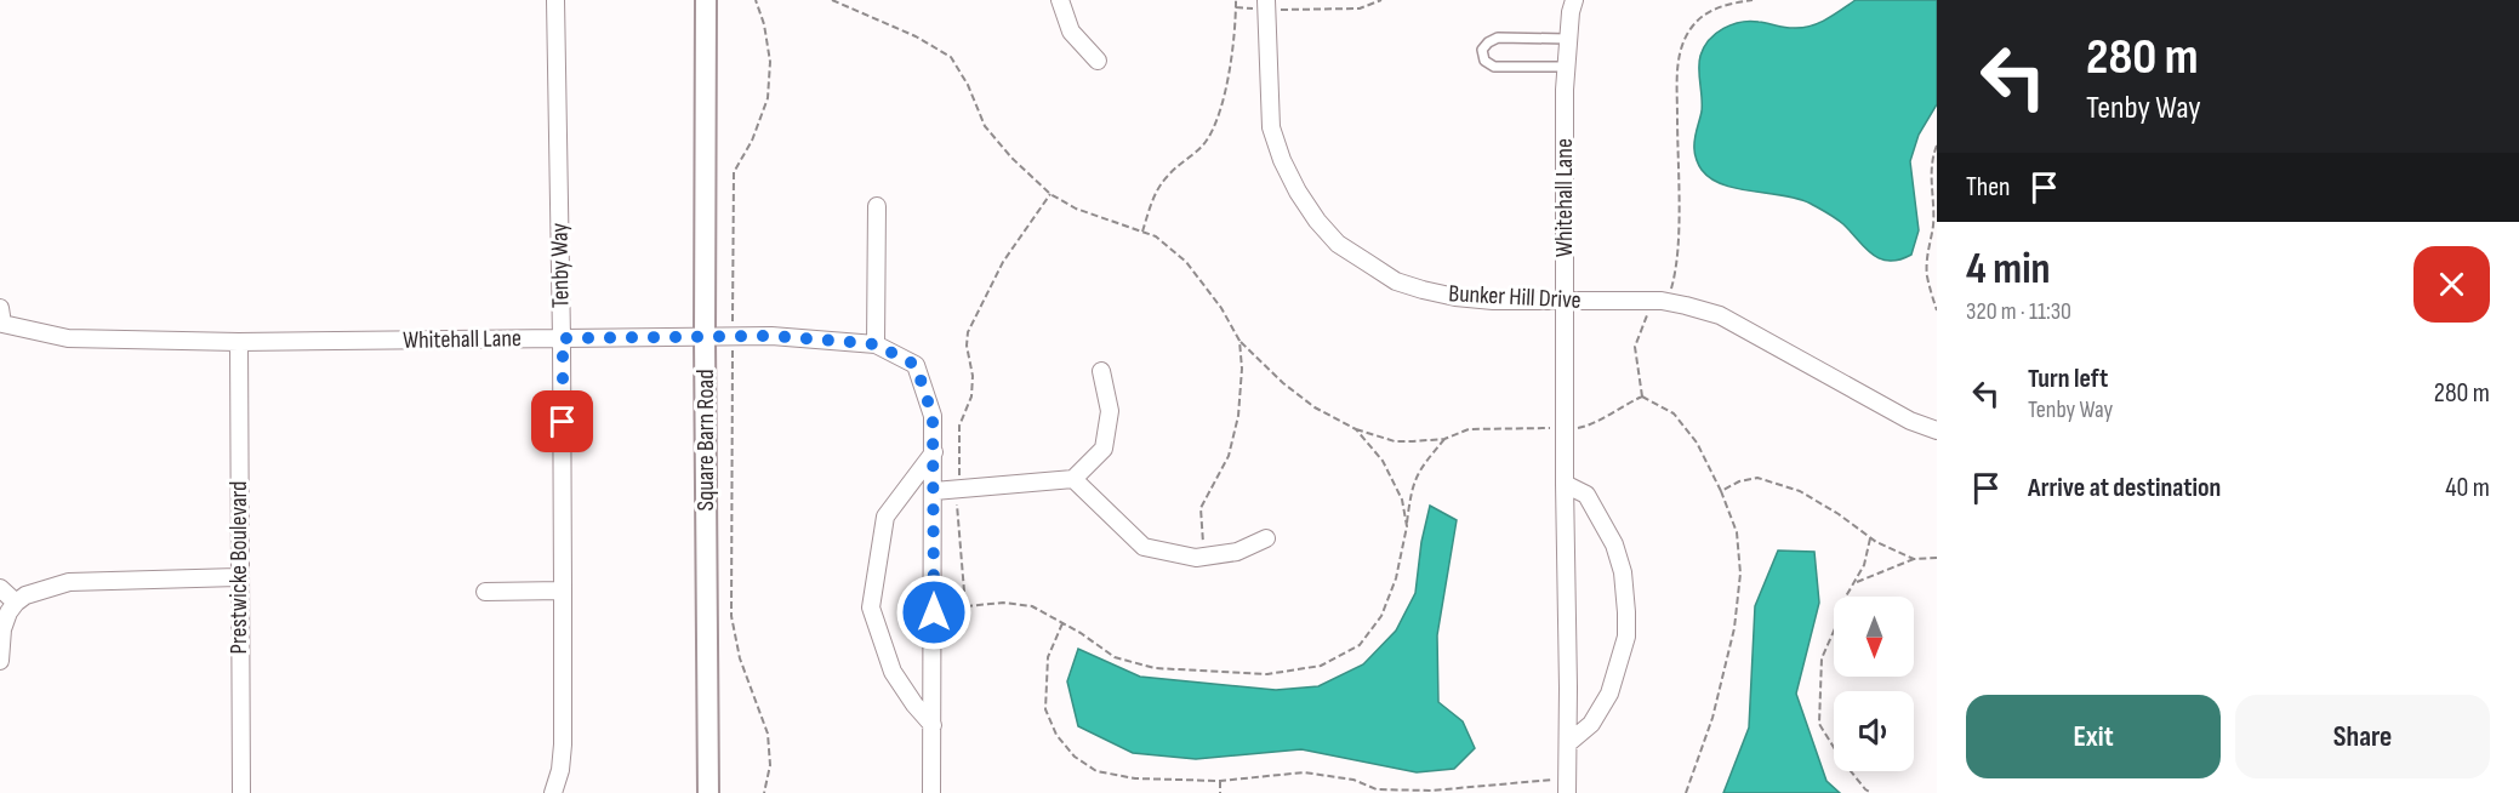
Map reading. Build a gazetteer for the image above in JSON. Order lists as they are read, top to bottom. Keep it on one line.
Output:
{"streets":{"street":["Whitehall Lane","Tenby Way","Bunker Hill Drive","Square Barn Road","Prestwicke Boulevard"]},"crossings":[["Whitehall Lane","Tenby Way"],["Whitehall Lane","Bunker Hill Drive"],["Whitehall Lane","Square Barn Road"],["Whitehall Lane","Prestwicke Boulevard"]],"north":"bottom","page":{"turn":["280 m","Tenby Way"],"then":"Then","heading":["4 min","320 m · 11:30"],"list":[{"name":"Turn left","note":"Tenby Way","value":"280 m"},{"name":"Arrive at destination","value":"40 m"}],"buttons":["Exit","Share"]}}
